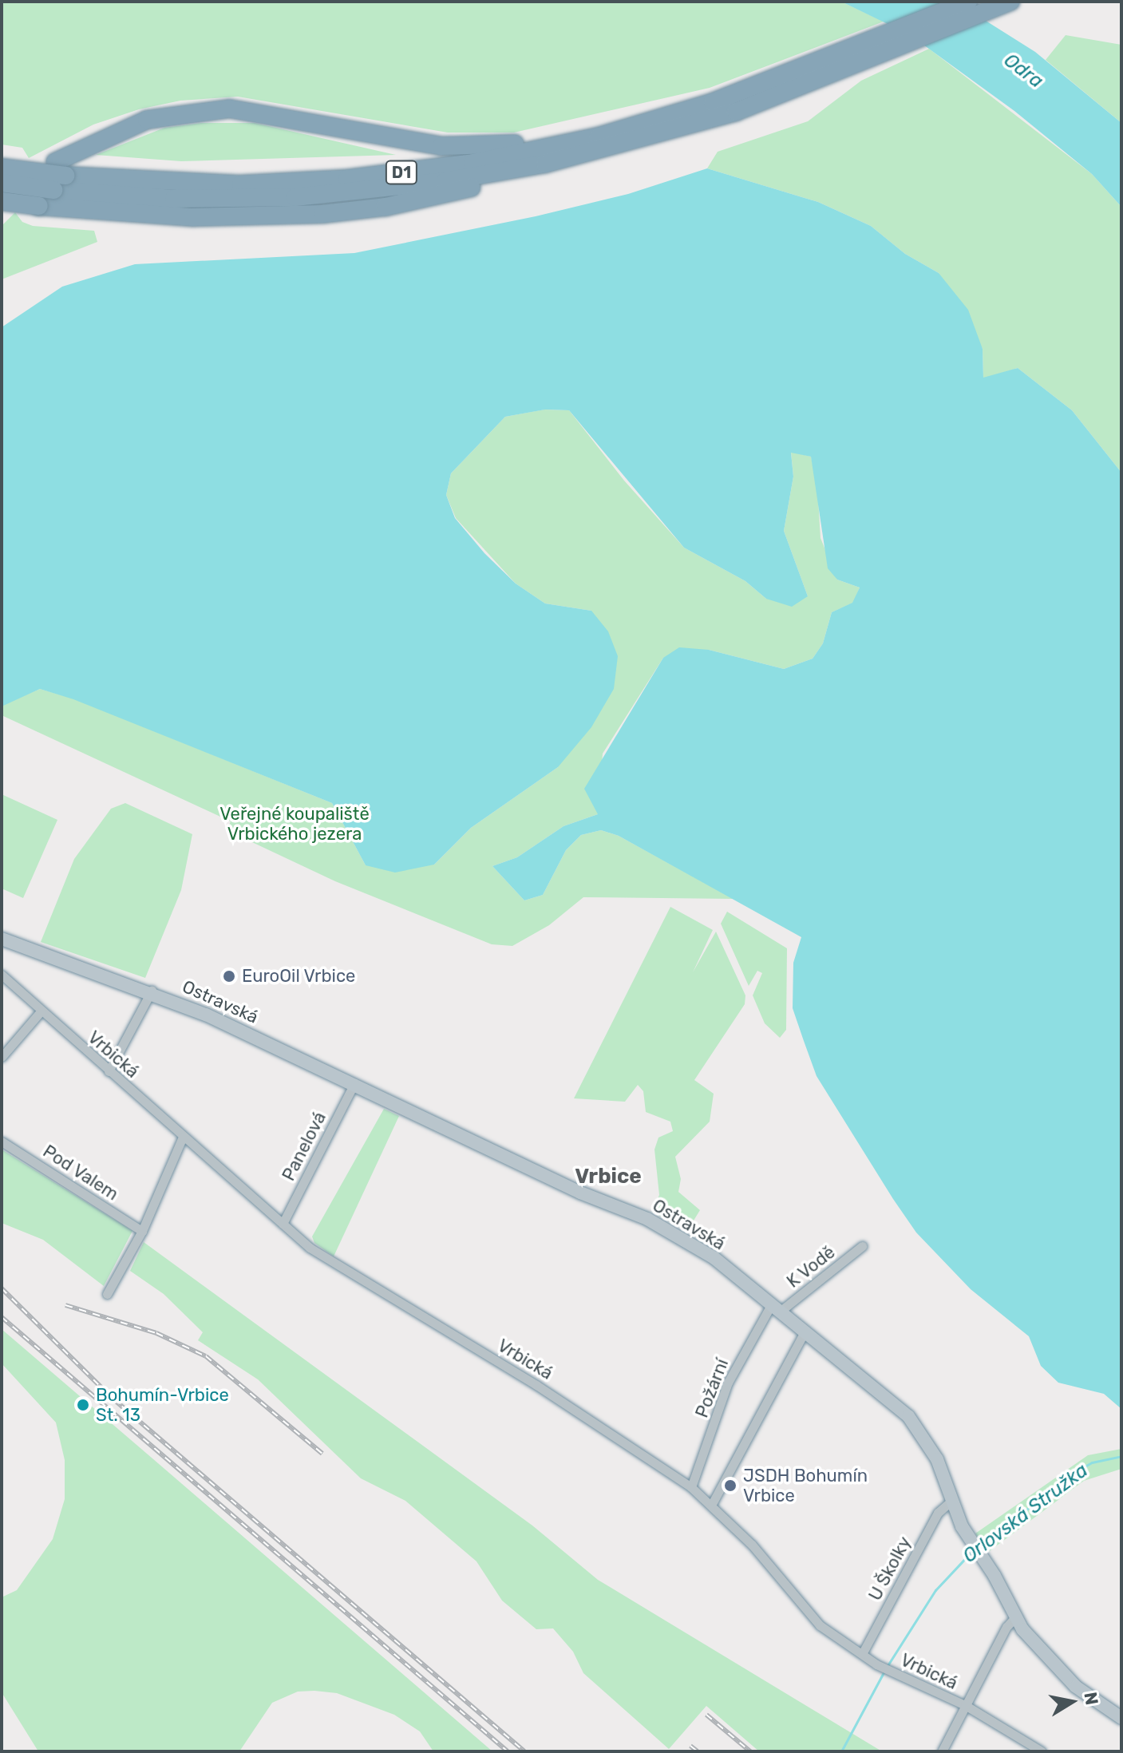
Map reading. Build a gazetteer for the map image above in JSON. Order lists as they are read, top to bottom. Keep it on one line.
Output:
{"streets":{"highway":["D1"],"main road":["Ostravská"],"street":["Vrbická","Panelová","Pod Valem","K Vodě","Požární","U Školky"]},"crossings":[["Ostravská","Panelová"],["Ostravská","K Vodě"],["Ostravská","Požární"],["Ostravská","U Školky"],["Vrbická","Panelová"],["Vrbická","Požární"],["Vrbická","U Školky"],["K Vodě","Požární"]],"districts":["Vrbice"],"water":["Odra","Orlovská Stružka"],"parks":["Veřejné koupaliště Vrbického jezera"],"places":["EuroOil Vrbice","Bohumín-Vrbice St. 13","JSDH Bohumín Vrbice"],"north":"right"}
